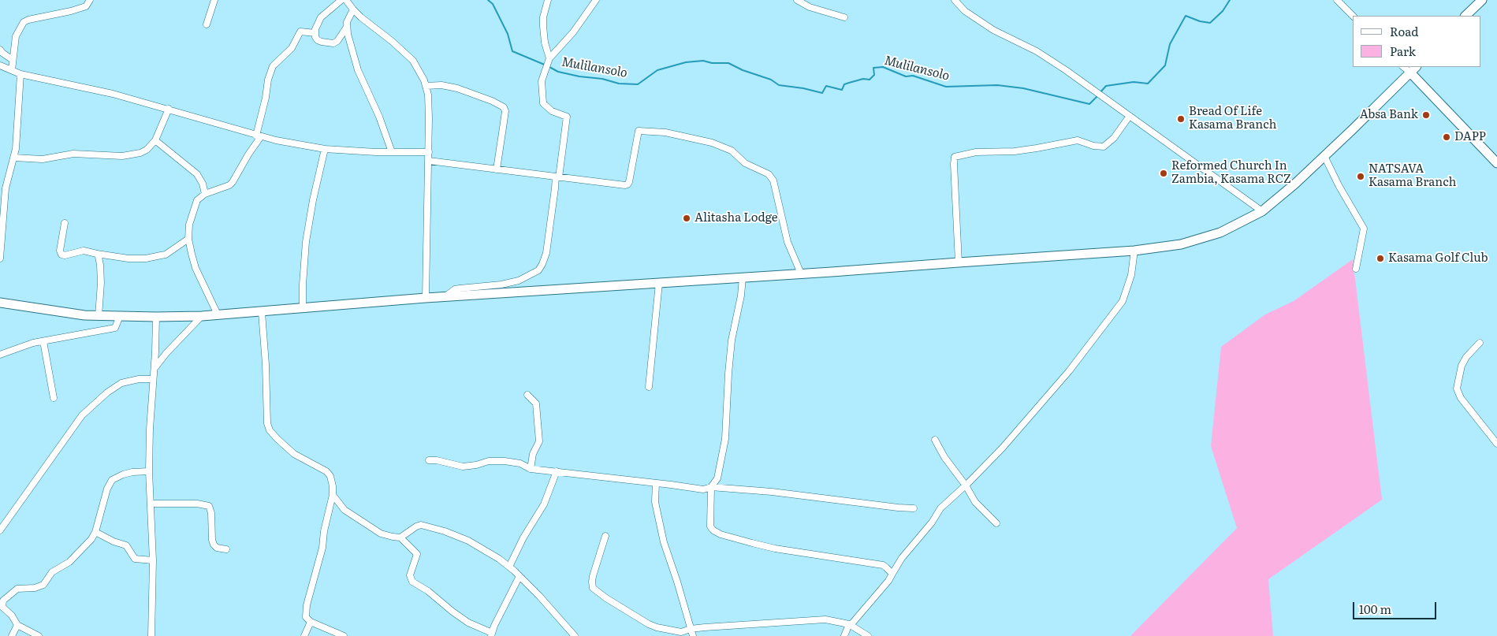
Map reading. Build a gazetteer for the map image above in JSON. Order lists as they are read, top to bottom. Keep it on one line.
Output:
{"water":["Mulilansolo"],"places":["Absa Bank","Bread Of Life Kasama Branch","DAPP","Reformed Church In Zambia, Kasama RCZ","NATSAVA Kasama Branch","Alitasha Lodge","Kasama Golf Club"],"legend":["Road","Park"],"scale_bar":"100 m"}
